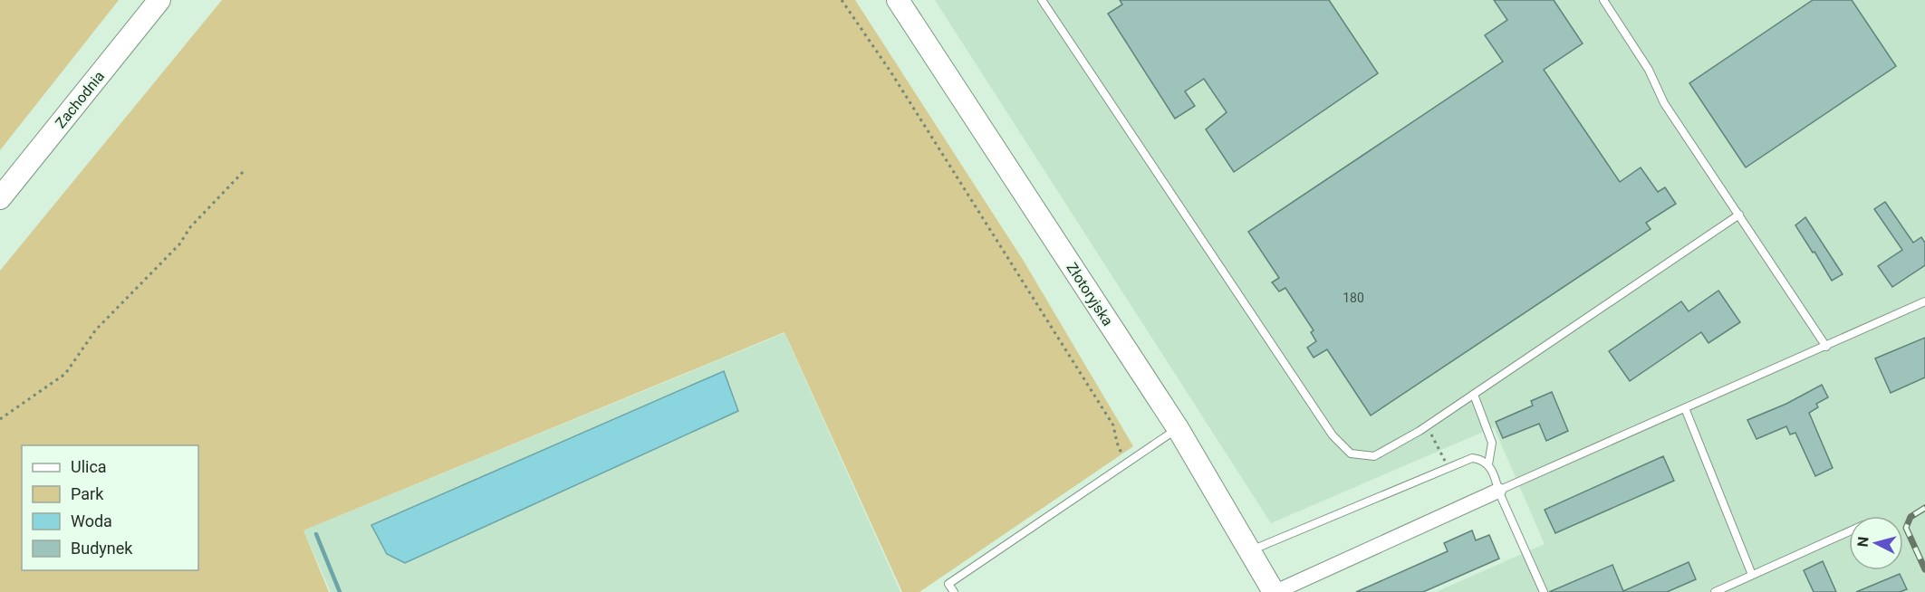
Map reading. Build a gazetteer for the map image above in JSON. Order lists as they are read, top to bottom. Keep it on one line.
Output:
{"streets":{"main road":["Zachodnia","Złotoryjska"]},"house_numbers":["180"],"legend":["Ulica","Park","Woda","Budynek"],"north":"left"}
